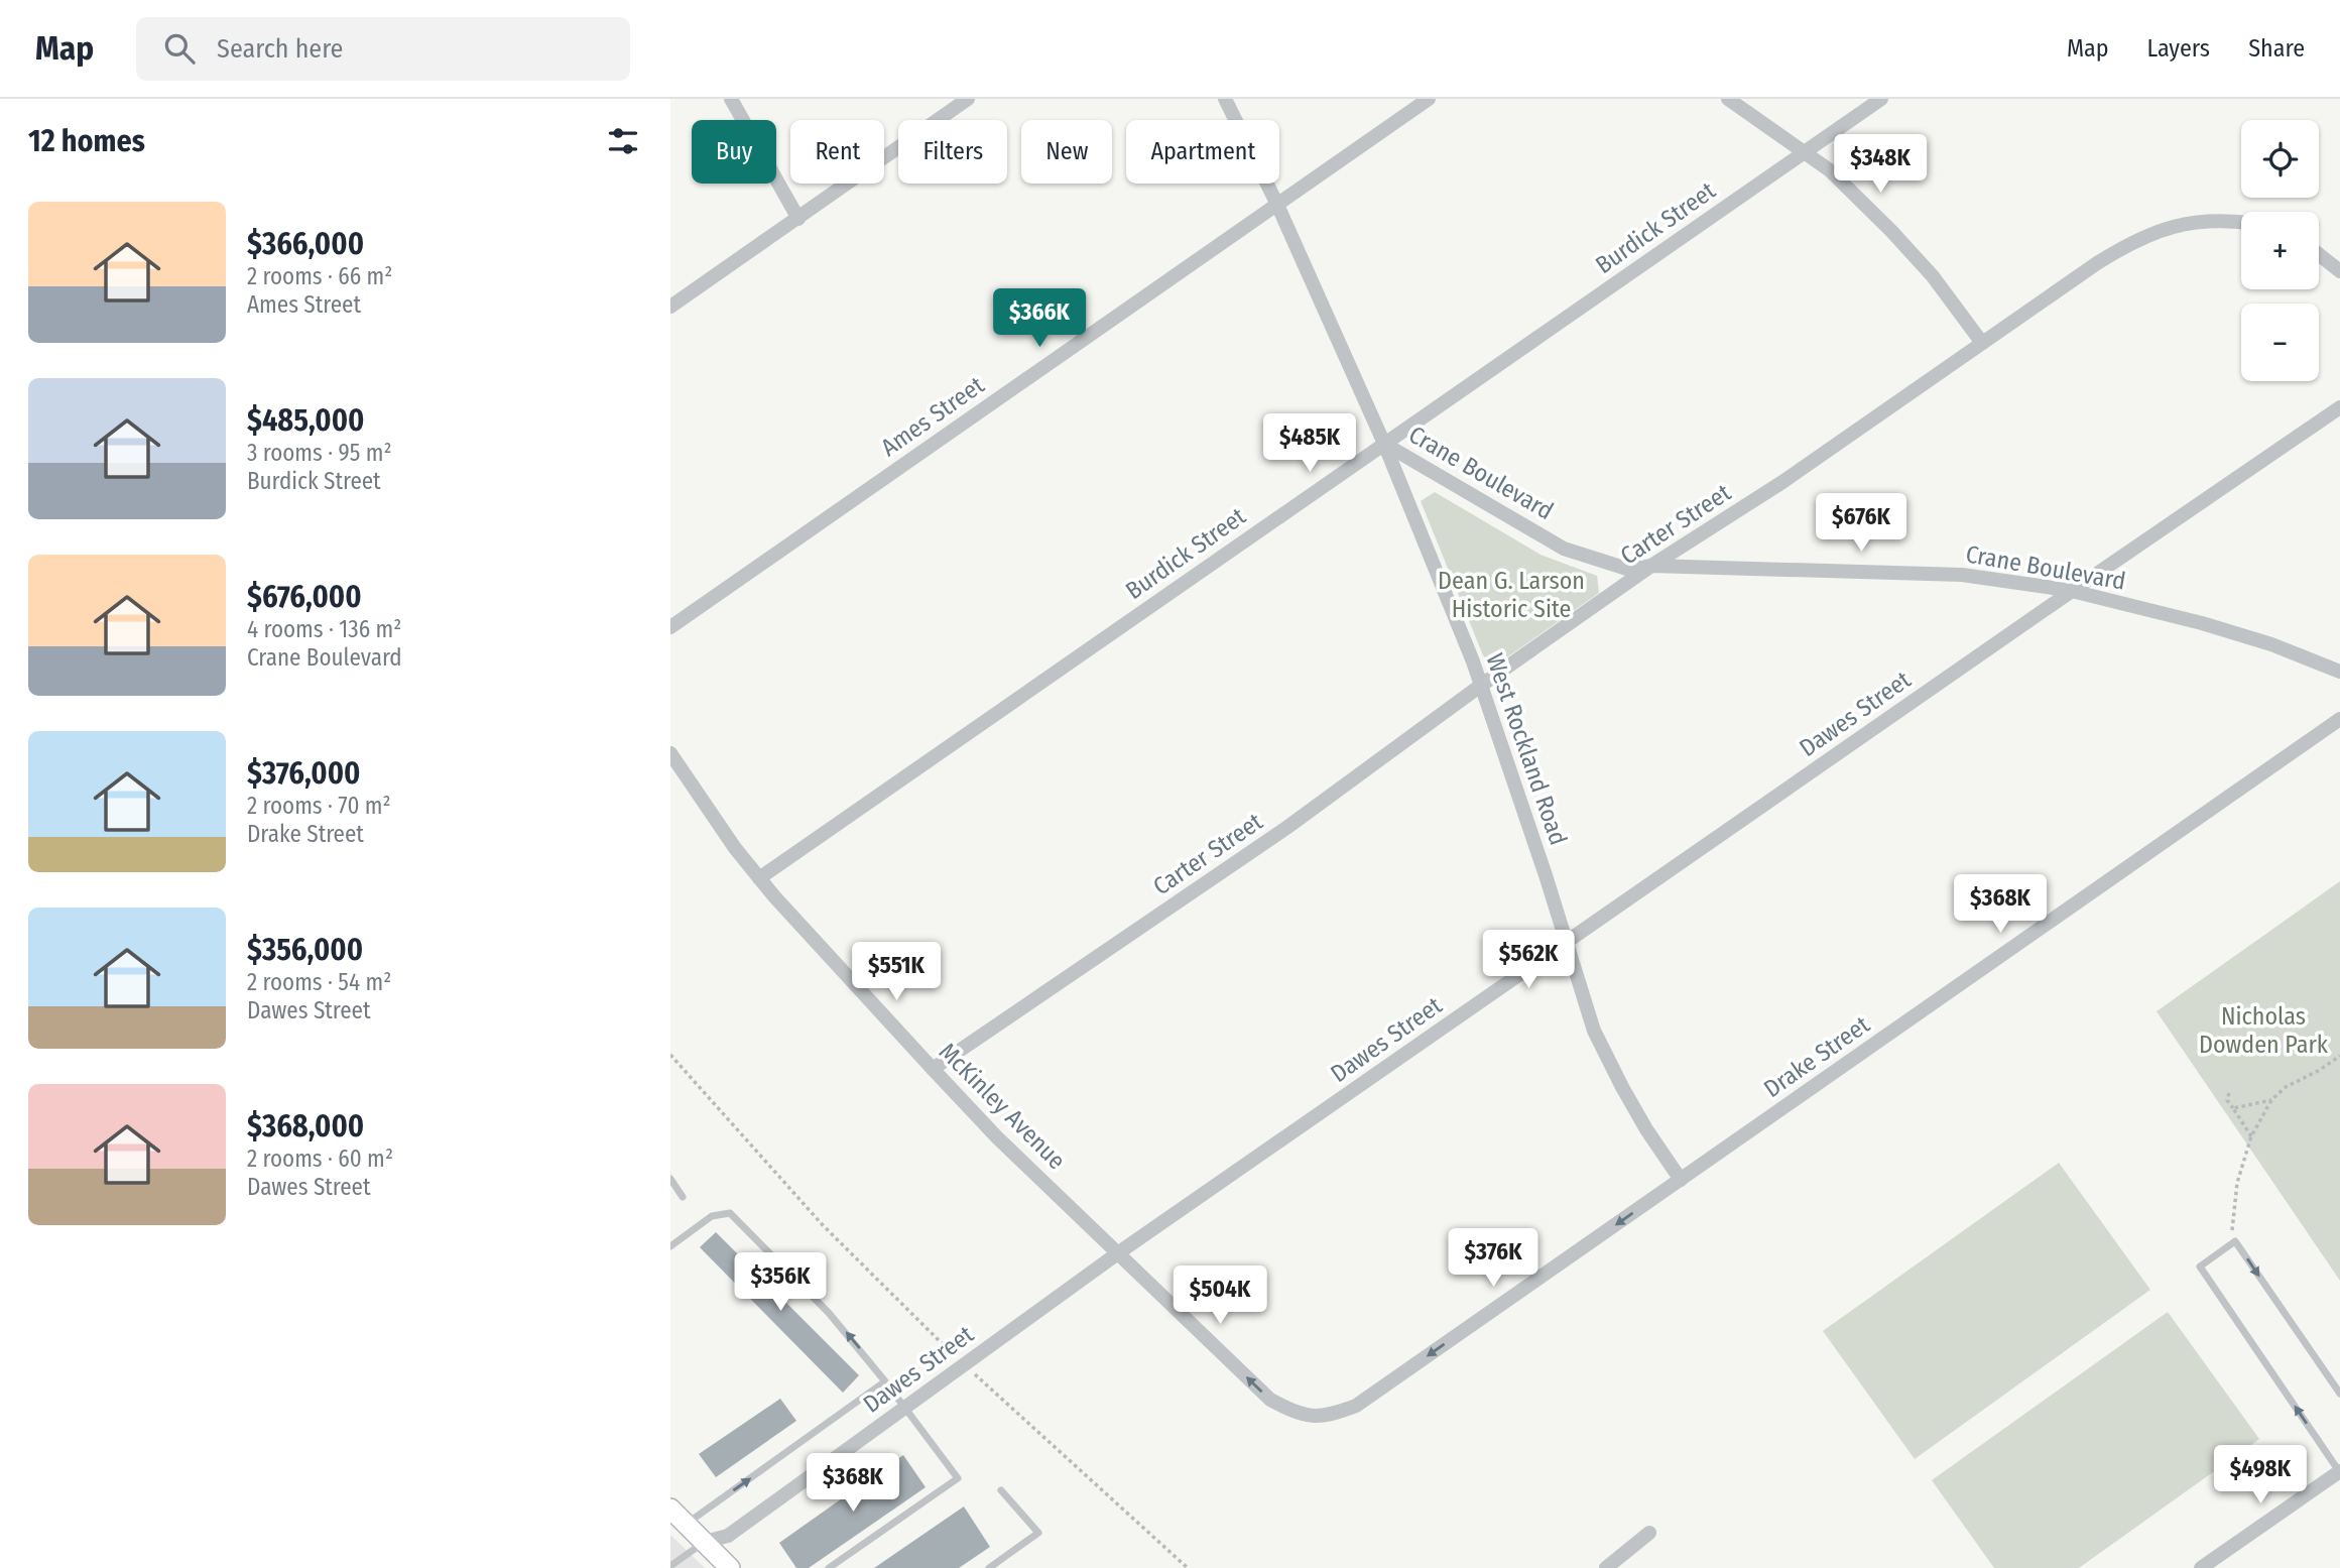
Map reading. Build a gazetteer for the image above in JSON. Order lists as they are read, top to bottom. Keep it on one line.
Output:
{"streets":{"street":["Burdick Street","Ames Street","Crane Boulevard","Carter Street","Dawes Street","West Rockland Road","Drake Street","McKinley Avenue"]},"crossings":[["Burdick Street","Crane Boulevard"],["Burdick Street","West Rockland Road"],["Burdick Street","McKinley Avenue"],["Ames Street","West Rockland Road"],["Crane Boulevard","Carter Street"],["Crane Boulevard","Dawes Street"],["Crane Boulevard","West Rockland Road"],["Carter Street","West Rockland Road"],["Carter Street","McKinley Avenue"],["Dawes Street","West Rockland Road"],["Dawes Street","McKinley Avenue"],["West Rockland Road","Drake Street"],["Drake Street","McKinley Avenue"]],"one_way":["Drake Street"],"parks":["Dean G. Larson Historic Site","Nicholas Dowden Park"],"page":{"header":"Map","search":"Search here","nav":["Map","Layers","Share"],"heading":"12 homes","map_buttons":["+","−"],"chip":["Buy","Rent","Filters","New","Apartment"],"price":["$348K","$366K","$485K","$676K","$368K","$562K","$551K","$376K","$356K","$504K","$498K","$368K"],"list":[{"name":"$366,000","note":"2 rooms · 66 m² · Ames Street"},{"name":"$485,000","note":"3 rooms · 95 m² · Burdick Street"},{"name":"$676,000","note":"4 rooms · 136 m² · Crane Boulevard"},{"name":"$376,000","note":"2 rooms · 70 m² · Drake Street"},{"name":"$356,000","note":"2 rooms · 54 m² · Dawes Street"},{"name":"$368,000","note":"2 rooms · 60 m² · Dawes Street"}]}}
